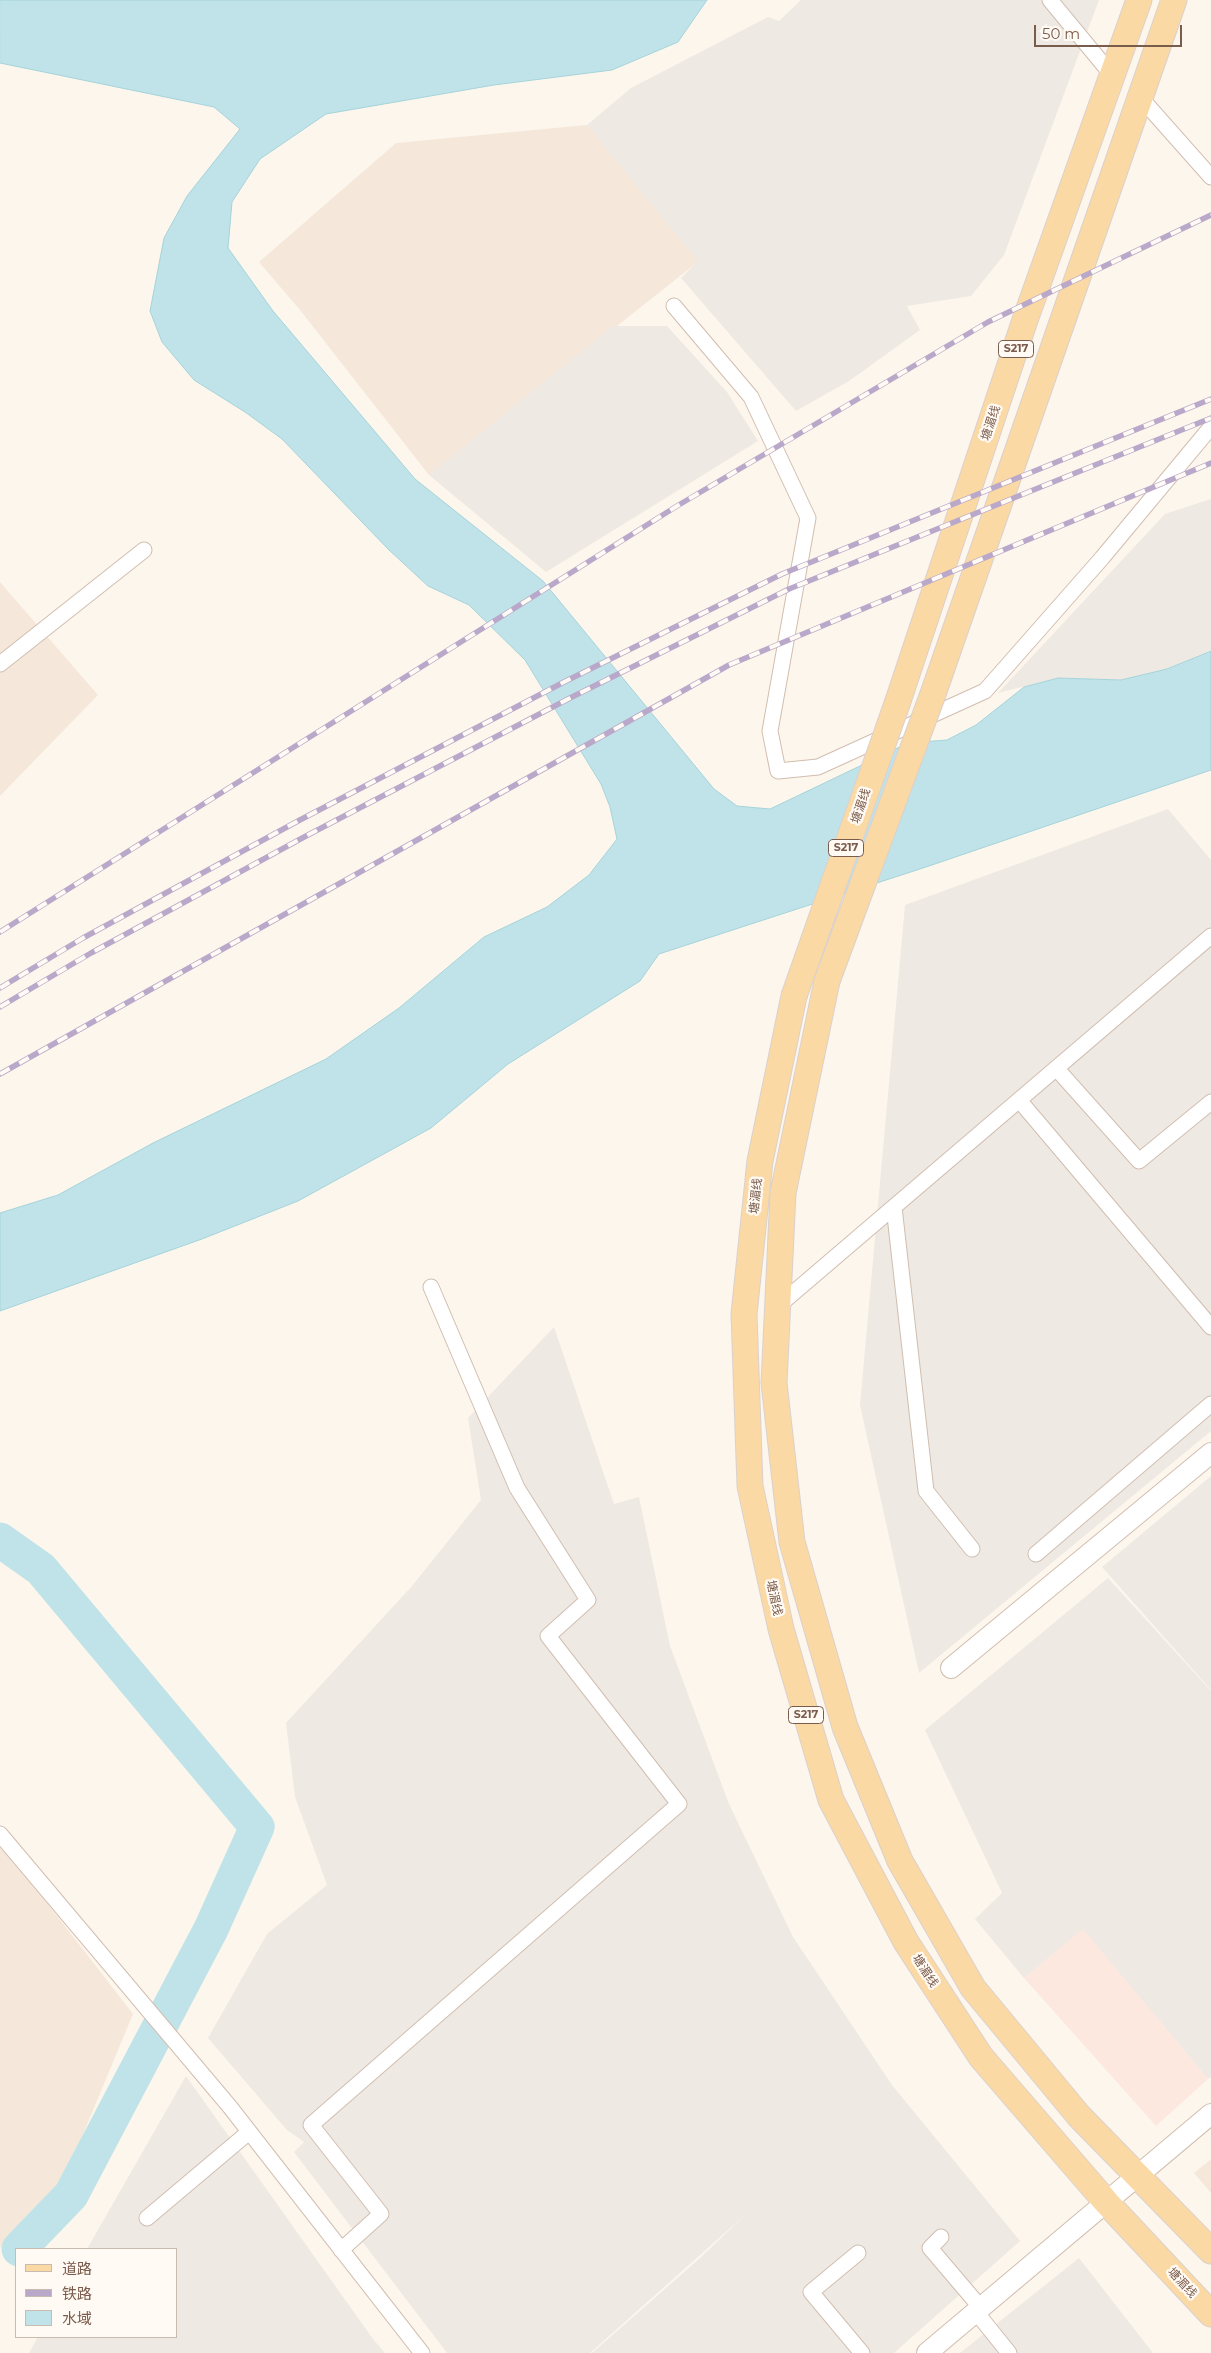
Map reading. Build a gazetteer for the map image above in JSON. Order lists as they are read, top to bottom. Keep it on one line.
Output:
{"streets":{"main road":["S217","塘湄线"]},"legend":["道路","铁路","水域"],"scale_bar":"50 m"}
